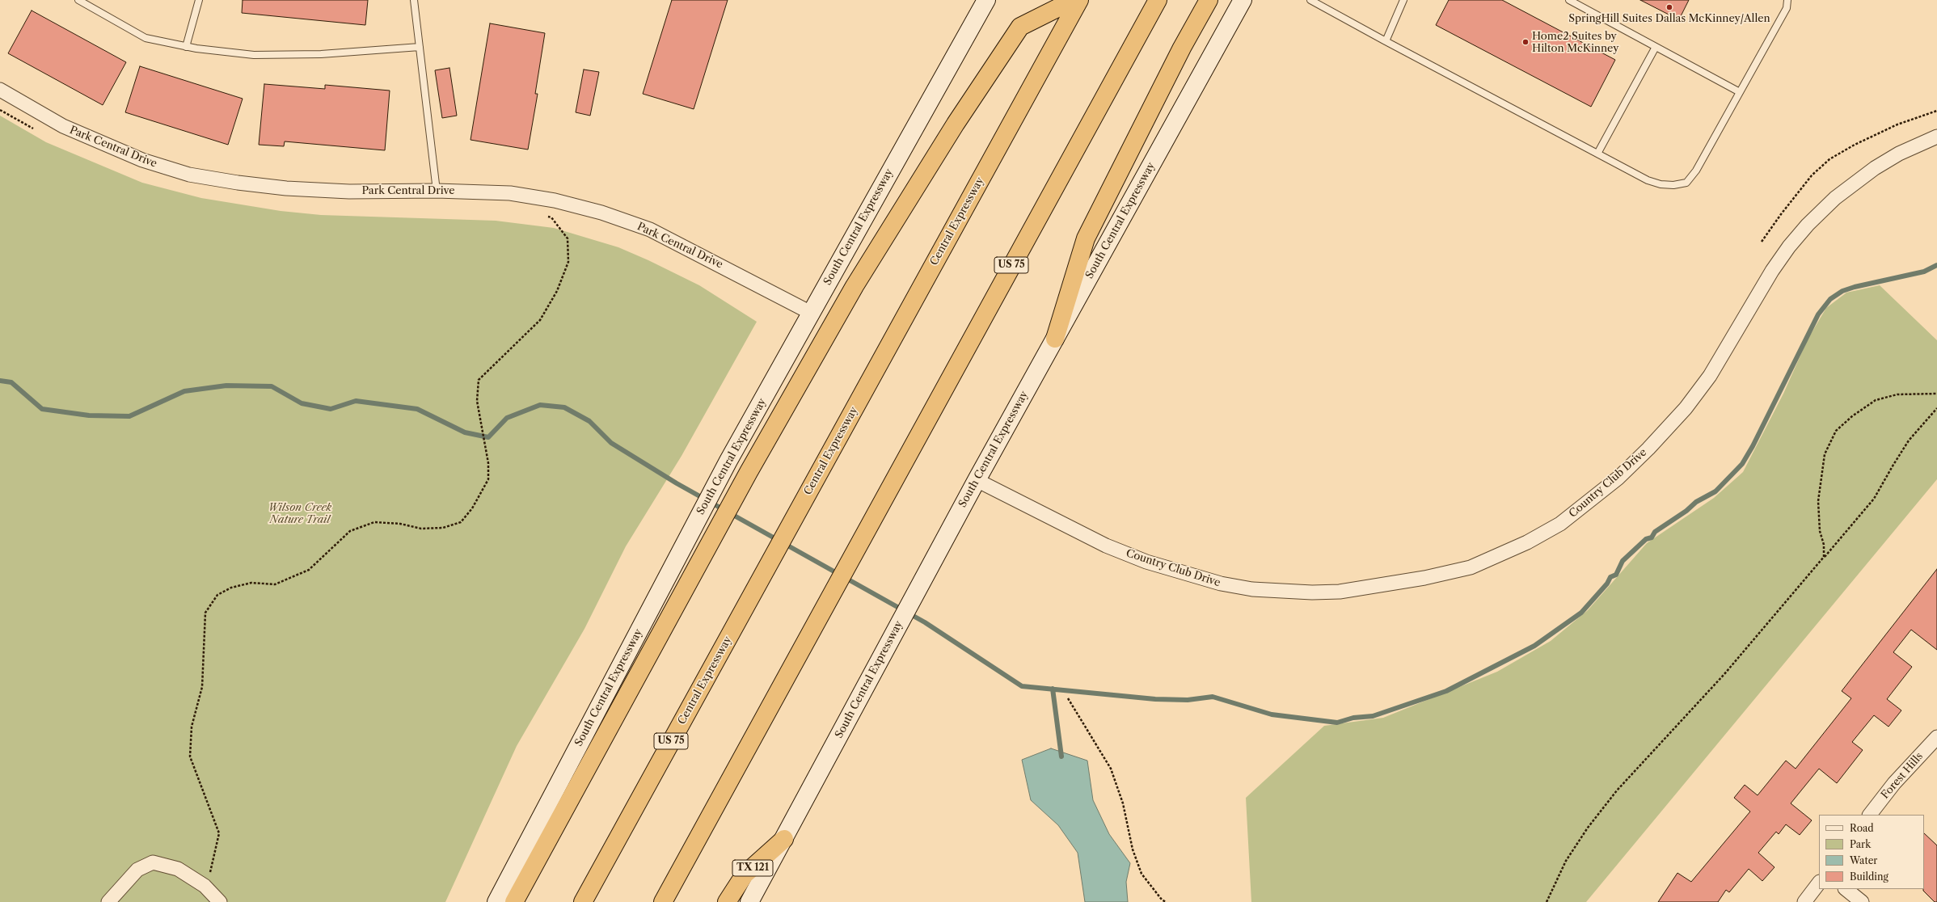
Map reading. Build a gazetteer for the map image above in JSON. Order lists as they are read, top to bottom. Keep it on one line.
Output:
{"streets":{"highway":["Central Expressway","US 75","TX 121"],"main road":["South Central Expressway"],"street":["Park Central Drive","Country Club Drive","Forest Hills"]},"crossings":[["Park Central Drive","South Central Expressway"],["South Central Expressway","Country Club Drive"],["South Central Expressway","TX 121"]],"parks":["Wilson Creek Nature Trail"],"places":["SpringHill Suites Dallas McKinney/Allen","Home2 Suites by Hilton McKinney"],"legend":["Road","Park","Water","Building"]}
